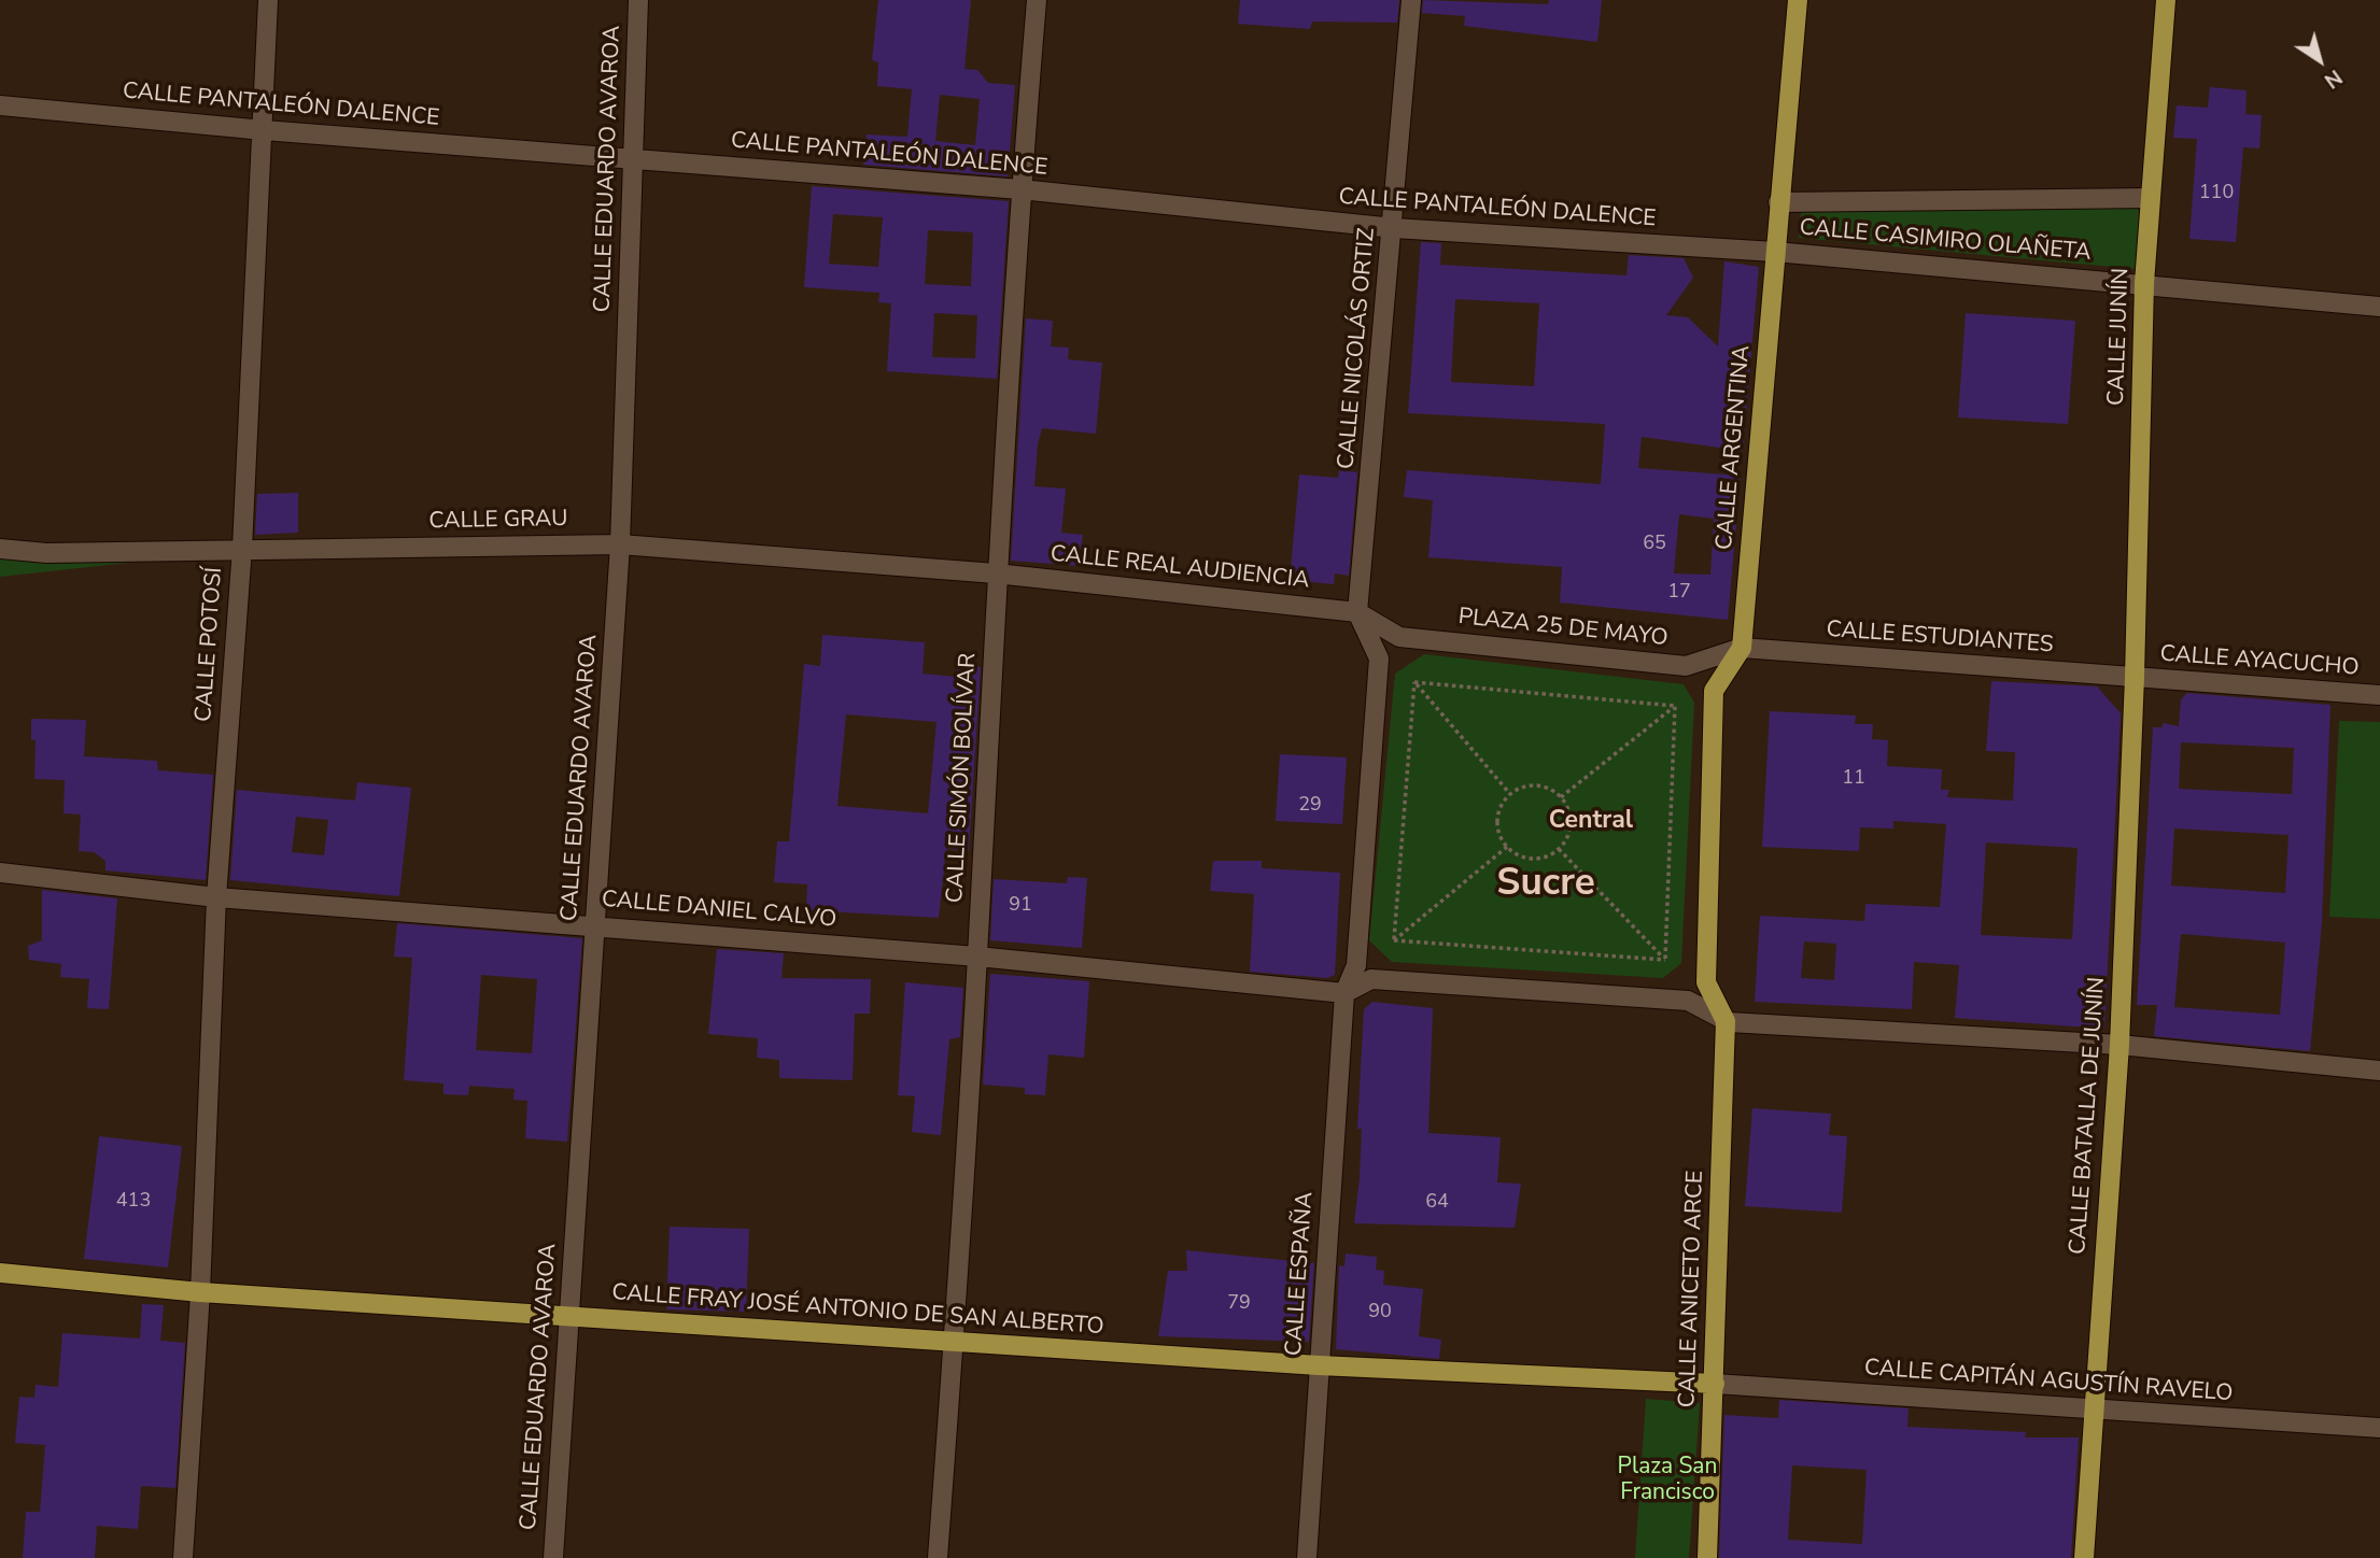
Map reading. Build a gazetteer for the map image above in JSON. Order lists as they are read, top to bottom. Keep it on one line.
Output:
{"streets":{"main road":["CALLE JUNÍN","CALLE ARGENTINA","CALLE BATALLA DE JUNÍN","CALLE ANICETO ARCE","CALLE FRAY JOSÉ ANTONIO DE SAN ALBERTO"],"street":["CALLE PANTALEÓN DALENCE","CALLE EDUARDO AVAROA","CALLE CASIMIRO OLAÑETA","CALLE NICOLÁS ORTIZ","CALLE GRAU","CALLE REAL AUDIENCIA","PLAZA 25 DE MAYO","CALLE ESTUDIANTES","CALLE POTOSÍ","CALLE AYACUCHO","CALLE SIMÓN BOLÍVAR","CALLE DANIEL CALVO","CALLE ESPAÑA","CALLE CAPITÁN AGUSTÍN RAVELO"]},"crossings":[["CALLE PANTALEÓN DALENCE","CALLE EDUARDO AVAROA"],["CALLE PANTALEÓN DALENCE","CALLE CASIMIRO OLAÑETA"],["CALLE PANTALEÓN DALENCE","CALLE NICOLÁS ORTIZ"],["CALLE PANTALEÓN DALENCE","CALLE ARGENTINA"],["CALLE PANTALEÓN DALENCE","CALLE POTOSÍ"],["CALLE PANTALEÓN DALENCE","CALLE SIMÓN BOLÍVAR"],["CALLE EDUARDO AVAROA","CALLE GRAU"],["CALLE EDUARDO AVAROA","CALLE DANIEL CALVO"],["CALLE EDUARDO AVAROA","CALLE FRAY JOSÉ ANTONIO DE SAN ALBERTO"],["CALLE CASIMIRO OLAÑETA","CALLE JUNÍN"],["CALLE CASIMIRO OLAÑETA","CALLE ARGENTINA"],["CALLE JUNÍN","CALLE ESTUDIANTES"],["CALLE JUNÍN","CALLE AYACUCHO"],["CALLE JUNÍN","CALLE BATALLA DE JUNÍN"],["CALLE NICOLÁS ORTIZ","CALLE REAL AUDIENCIA"],["CALLE NICOLÁS ORTIZ","PLAZA 25 DE MAYO"],["CALLE ARGENTINA","PLAZA 25 DE MAYO"],["CALLE ARGENTINA","CALLE ESTUDIANTES"],["CALLE GRAU","CALLE REAL AUDIENCIA"],["CALLE GRAU","CALLE POTOSÍ"],["CALLE GRAU","CALLE SIMÓN BOLÍVAR"],["CALLE REAL AUDIENCIA","PLAZA 25 DE MAYO"],["CALLE REAL AUDIENCIA","CALLE SIMÓN BOLÍVAR"],["PLAZA 25 DE MAYO","CALLE ESTUDIANTES"],["CALLE ESTUDIANTES","CALLE AYACUCHO"],["CALLE ESTUDIANTES","CALLE BATALLA DE JUNÍN"],["CALLE POTOSÍ","CALLE DANIEL CALVO"],["CALLE POTOSÍ","CALLE FRAY JOSÉ ANTONIO DE SAN ALBERTO"],["CALLE AYACUCHO","CALLE BATALLA DE JUNÍN"],["CALLE SIMÓN BOLÍVAR","CALLE DANIEL CALVO"],["CALLE SIMÓN BOLÍVAR","CALLE FRAY JOSÉ ANTONIO DE SAN ALBERTO"],["CALLE DANIEL CALVO","CALLE ESPAÑA"],["CALLE BATALLA DE JUNÍN","CALLE CAPITÁN AGUSTÍN RAVELO"],["CALLE ESPAÑA","CALLE FRAY JOSÉ ANTONIO DE SAN ALBERTO"],["CALLE ANICETO ARCE","CALLE FRAY JOSÉ ANTONIO DE SAN ALBERTO"],["CALLE ANICETO ARCE","CALLE CAPITÁN AGUSTÍN RAVELO"],["CALLE FRAY JOSÉ ANTONIO DE SAN ALBERTO","CALLE CAPITÁN AGUSTÍN RAVELO"]],"districts":["Central","Sucre"],"parks":["Plaza San Francisco"],"house_numbers":["110","65","17","11","29","91","413","64","79","90"],"north":"bottom right"}
